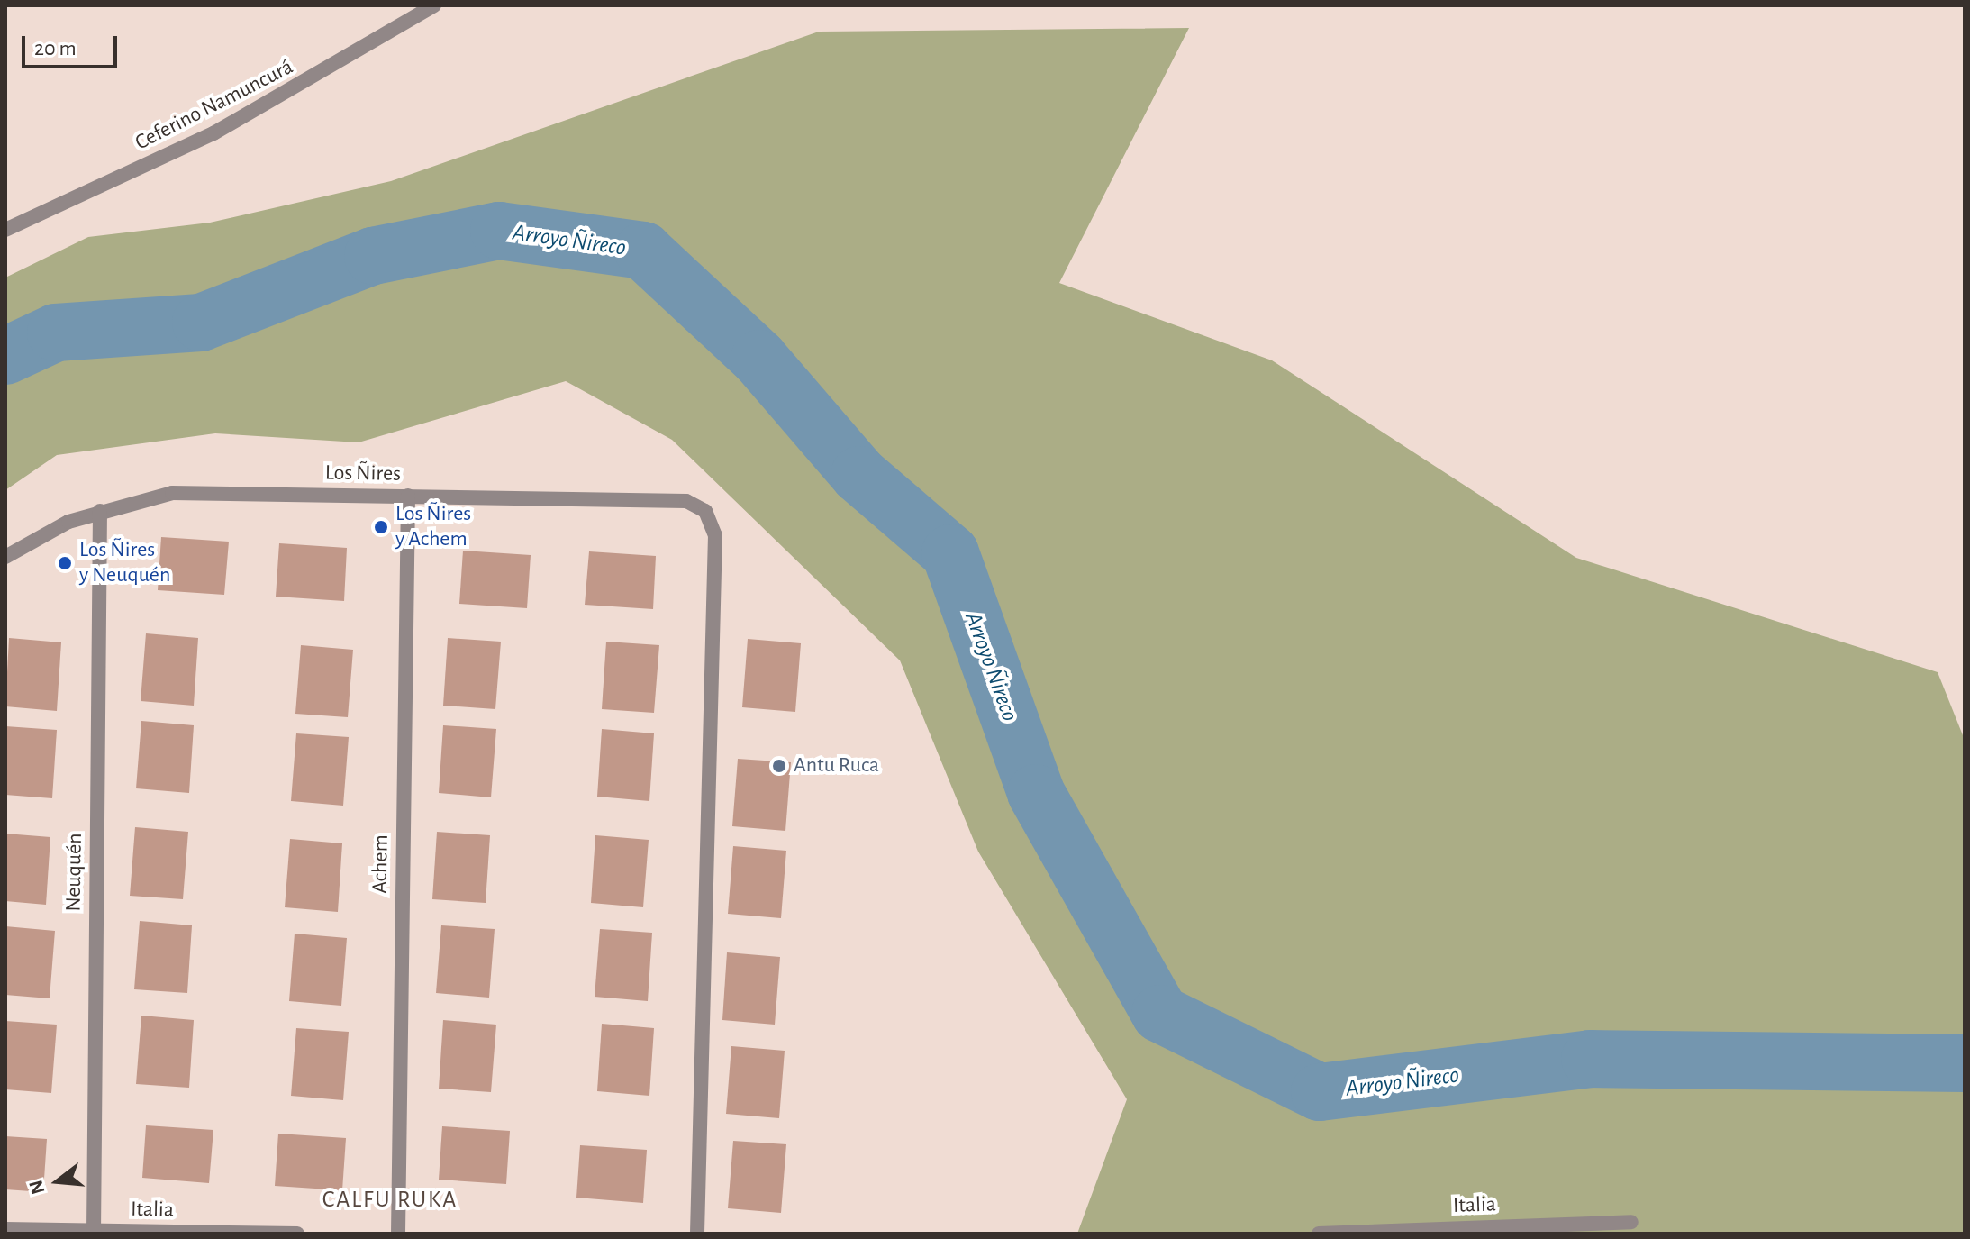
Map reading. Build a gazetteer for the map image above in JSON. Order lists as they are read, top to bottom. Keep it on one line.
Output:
{"streets":{"street":["Ceferino Namuncurá","Los Ñires","Achem","Neuquén","Italia"]},"crossings":[["Los Ñires","Achem"],["Los Ñires","Neuquén"],["Neuquén","Italia"]],"districts":["CALFU RUKA"],"water":["Arroyo Ñireco"],"places":["Los Ñires y Achem","Los Ñires y Neuquén","Antu Ruca"],"scale_bar":"20 m","north":"left"}
